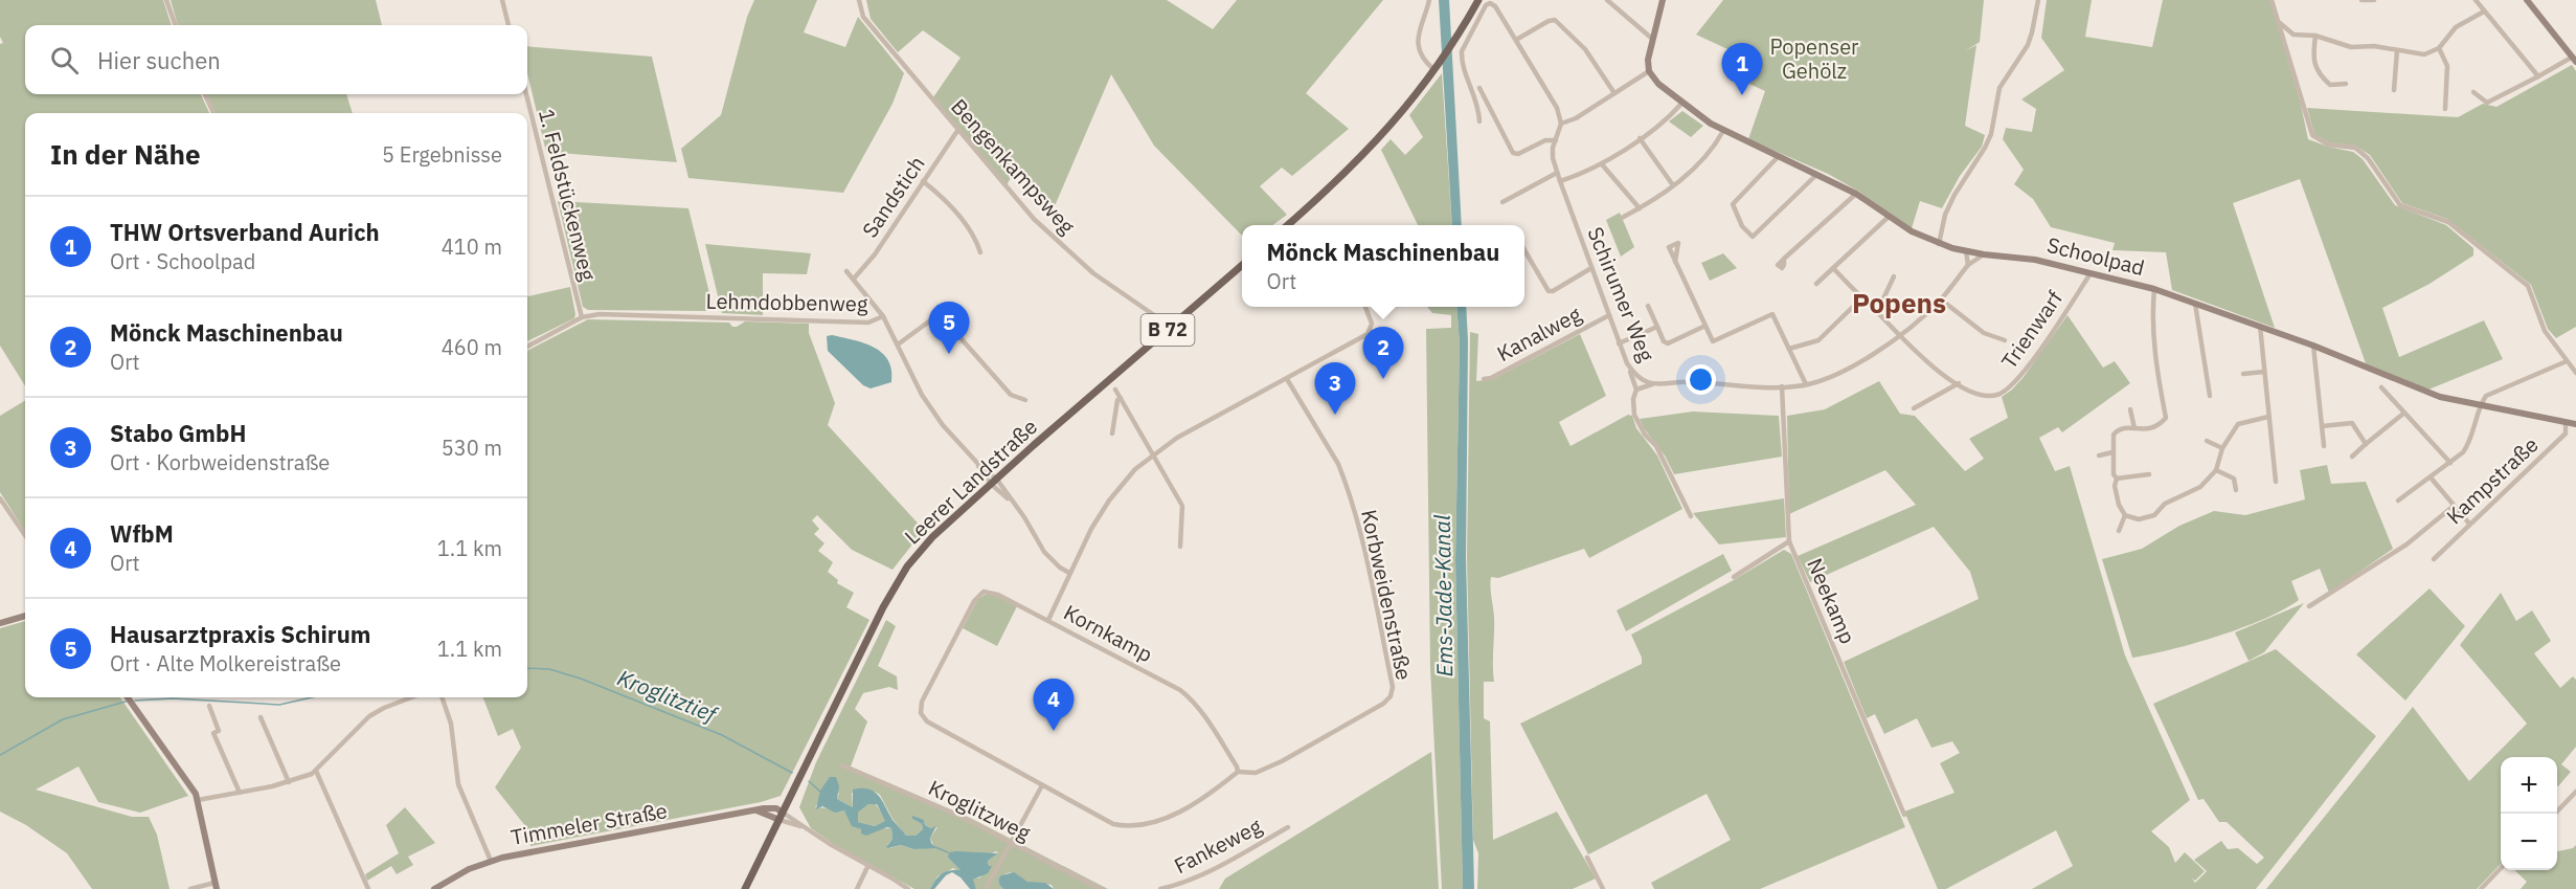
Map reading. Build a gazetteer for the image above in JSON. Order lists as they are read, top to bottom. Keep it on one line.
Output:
{"streets":{"main road":["B 72","Leerer Landstraße"],"street":["Bengenkampsweg","1. Feldstückenweg","Sandstich","Schoolpad","Schirumer Weg","Lehmdobbenweg","Trienwarf","Kanalweg","Kampstraße","Korbweidenstraße","Neekamp","Kornkamp","Kroglitzweg","Timmeler Straße","Fankeweg"]},"crossings":[["Bengenkampsweg","Sandstich"],["Bengenkampsweg","Leerer Landstraße"],["1. Feldstückenweg","Lehmdobbenweg"],["Schoolpad","Schirumer Weg"],["Schoolpad","Trienwarf"],["Schoolpad","Kampstraße"],["Schirumer Weg","Trienwarf"],["Schirumer Weg","Kanalweg"],["Schirumer Weg","Neekamp"],["Lehmdobbenweg","Leerer Landstraße"],["Leerer Landstraße","Timmeler Straße"],["Korbweidenstraße","Kornkamp"]],"districts":["Popens"],"water":["Ems-Jade-Kanal","Kroglitztief"],"parks":["Popenser Gehölz"],"page":{"search":"Hier suchen","pins":["1","5","2","3","4"],"heading":["In der Nähe","5 Ergebnisse"],"list":[{"mark":"1","name":"THW Ortsverband Aurich","note":"Ort · Schoolpad","value":"410 m"},{"mark":"2","name":"Mönck Maschinenbau","note":"Ort","value":"460 m"},{"mark":"3","name":"Stabo GmbH","note":"Ort · Korbweidenstraße","value":"530 m"},{"mark":"4","name":"WfbM","note":"Ort","value":"1.1 km"},{"mark":"5","name":"Hausarztpraxis Schirum","note":"Ort · Alte Molkereistraße","value":"1.1 km"}],"popup":["Mönck Maschinenbau","Ort"],"map_buttons":["+","−"]}}
